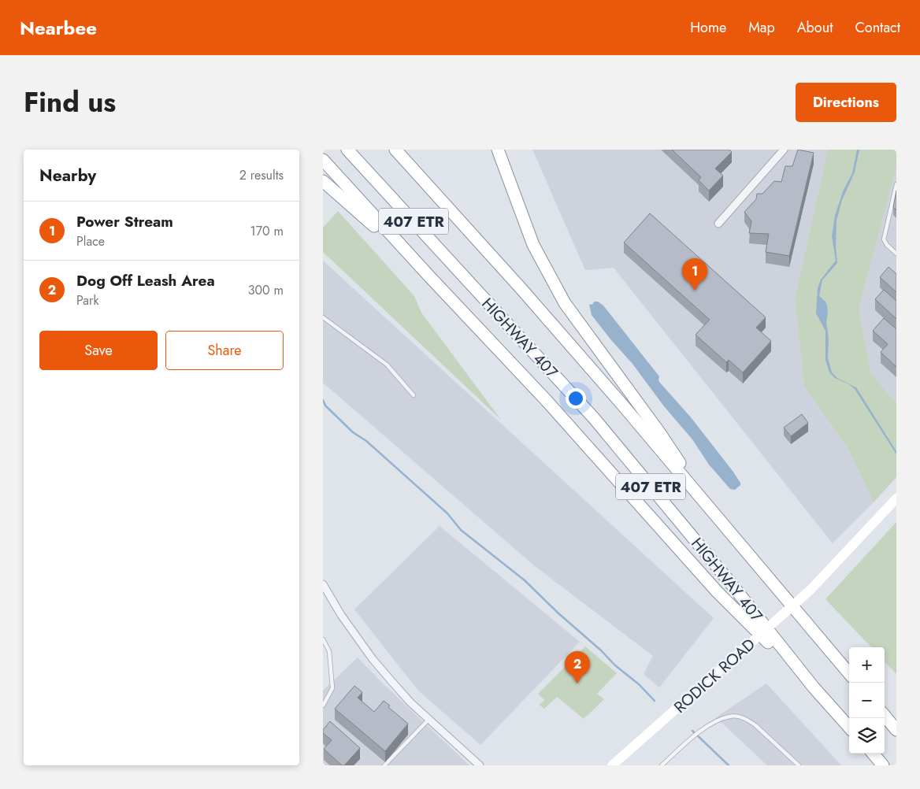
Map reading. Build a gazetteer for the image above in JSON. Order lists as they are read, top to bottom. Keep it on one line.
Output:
{"streets":{"highway":["407 ETR","HIGHWAY 407"],"main road":["RODICK ROAD"]},"page":{"header":"Nearbee","nav":["Home","Map","About","Contact"],"title":"Find us","buttons":["Directions",["Save","Share"]],"heading":["Nearby","2 results"],"list":[{"mark":"1","name":"Power Stream","note":"Place","value":"170 m"},{"mark":"2","name":"Dog Off Leash Area","note":"Park","value":"300 m"}],"pins":["1","2"],"map_buttons":["+","−"]}}
